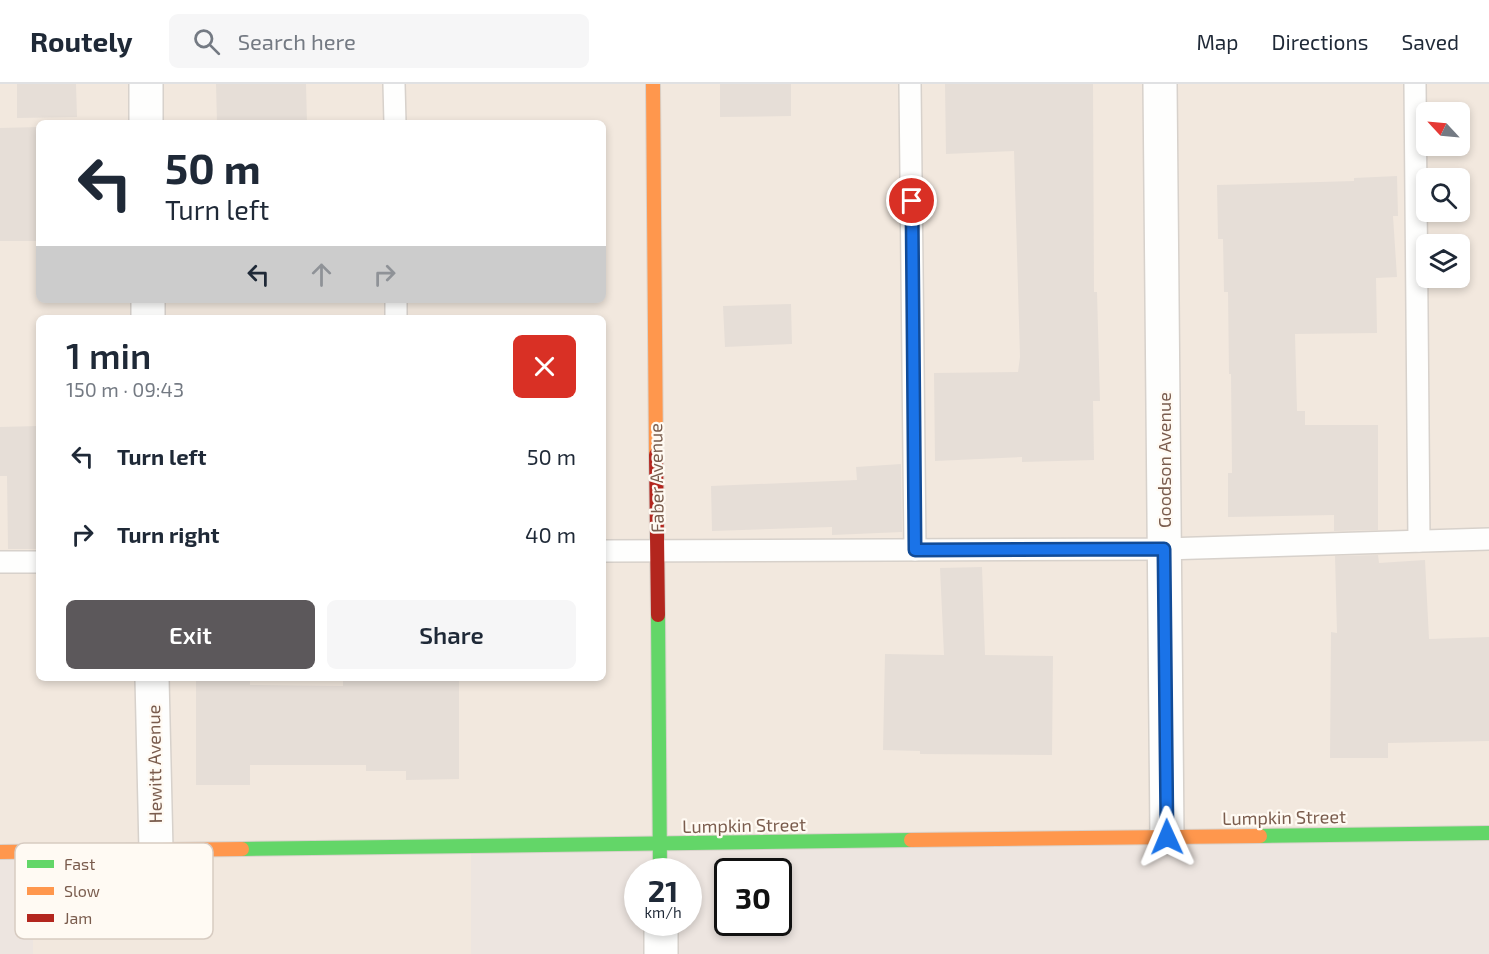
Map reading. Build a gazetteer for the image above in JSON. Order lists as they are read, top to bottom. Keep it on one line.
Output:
{"streets":{"street":["Goodson Avenue","Faber Avenue","Hewitt Avenue","Lumpkin Street"]},"crossings":[["Goodson Avenue","Lumpkin Street"],["Faber Avenue","Lumpkin Street"]],"legend":["Fast","Slow","Jam"],"north":"top left","page":{"header":"Routely","search":"Search here","nav":["Map","Directions","Saved"],"turn":["50 m","Turn left"],"heading":["1 min","150 m · 09:43"],"list":[{"name":"Turn left","value":"50 m"},{"name":"Turn right","value":"40 m"}],"buttons":["Exit","Share"],"speed":"21 km/h","limit":"30"}}
